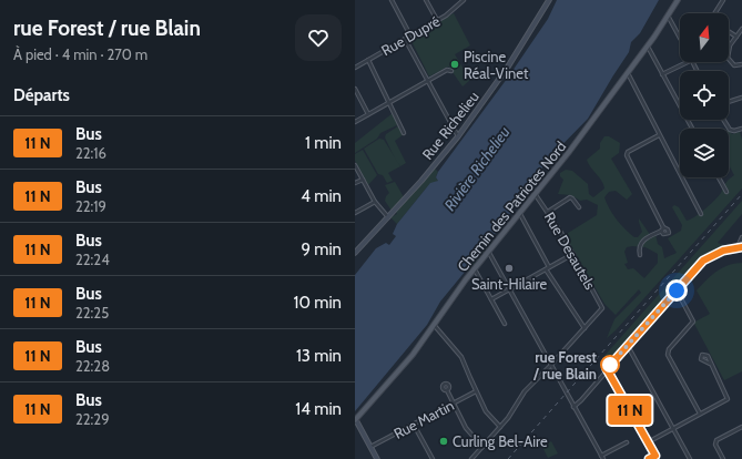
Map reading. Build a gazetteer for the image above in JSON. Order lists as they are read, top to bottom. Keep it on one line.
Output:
{"streets":{"main road":["Rue Richelieu","Chemin des Patriotes Nord"],"street":["Rue Dupré","Rue Desautels","Rue Martin"]},"crossings":[["Chemin des Patriotes Nord","Rue Desautels"]],"water":["Rivière Richelieu"],"places":["Piscine Réal-Vinet","Saint-Hilaire","rue Forest / rue Blain","Curling Bel-Aire"],"north":"top","page":{"heading":[["rue Forest / rue Blain","À pied · 4 min · 270 m"],"Départs"],"on_map":"11 N","list":[{"mark":"11 N","name":"Bus","note":"22:16","value":"1 min"},{"mark":"11 N","name":"Bus","note":"22:19","value":"4 min"},{"mark":"11 N","name":"Bus","note":"22:24","value":"9 min"},{"mark":"11 N","name":"Bus","note":"22:25","value":"10 min"},{"mark":"11 N","name":"Bus","note":"22:28","value":"13 min"},{"mark":"11 N","name":"Bus","note":"22:29","value":"14 min"}]}}
